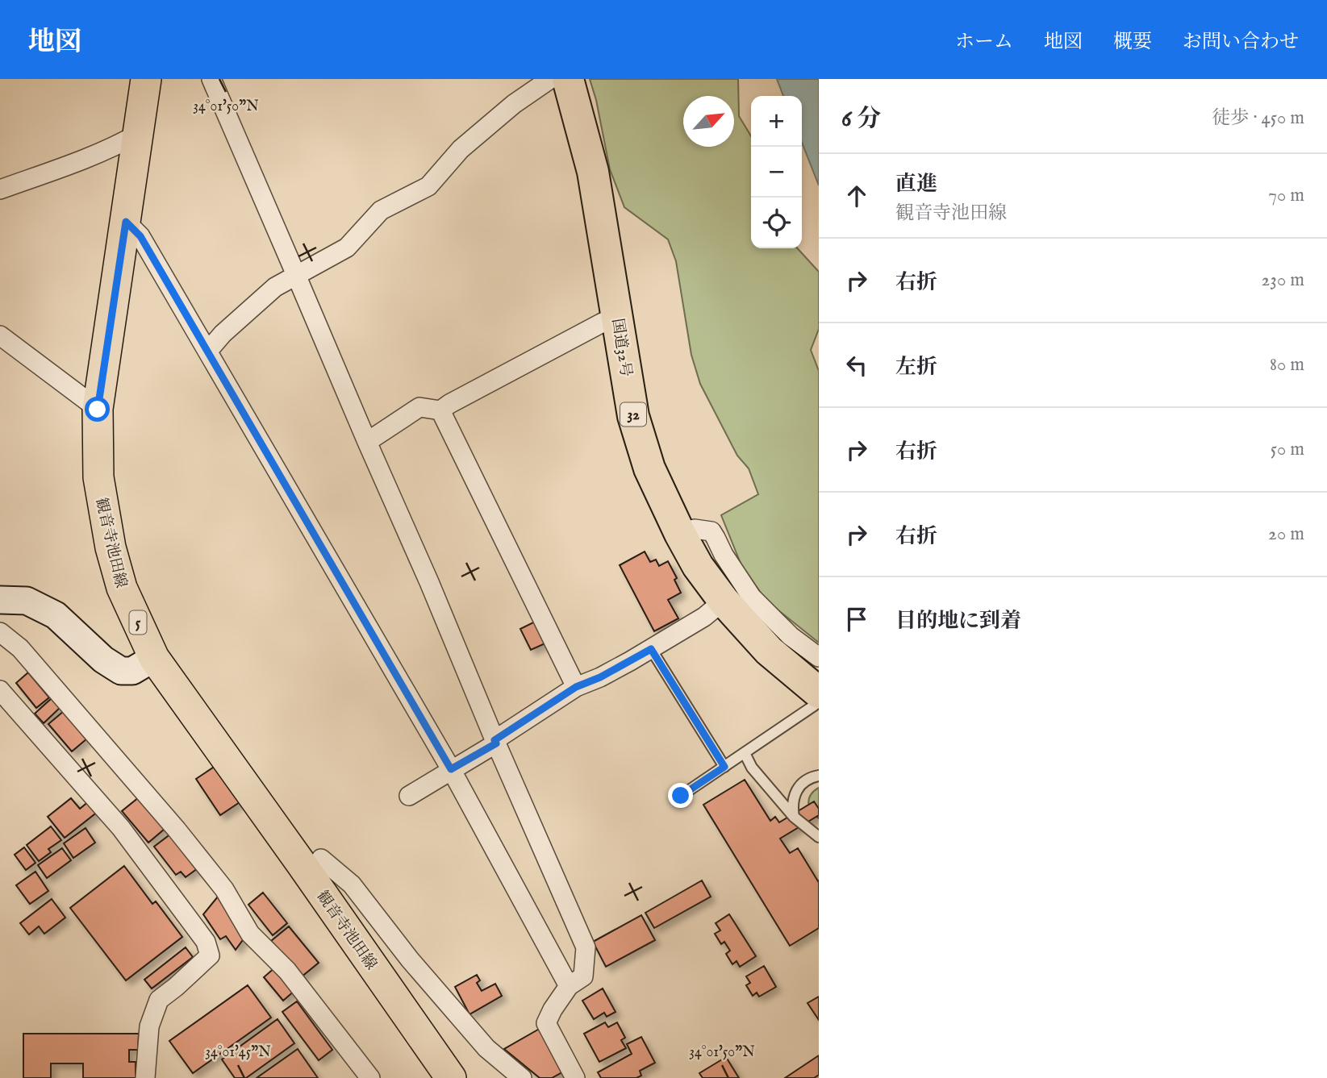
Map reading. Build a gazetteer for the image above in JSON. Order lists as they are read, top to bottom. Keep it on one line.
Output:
{"streets":{"highway":["国道32号","32"],"main road":["観音寺池田線","5"]},"north":"top right","page":{"header":"地図","nav":["ホーム","地図","概要","お問い合わせ"],"heading":["6 分","徒歩 · 450 m"],"map_buttons":["+","−"],"list":[["直進","観音寺池田線","70 m"],["右折","230 m"],["左折","80 m"],["右折","50 m"],["右折","20 m"],"目的地に到着"]},"coordinates":["34°01'50\"N","34°01'45\"N"]}
